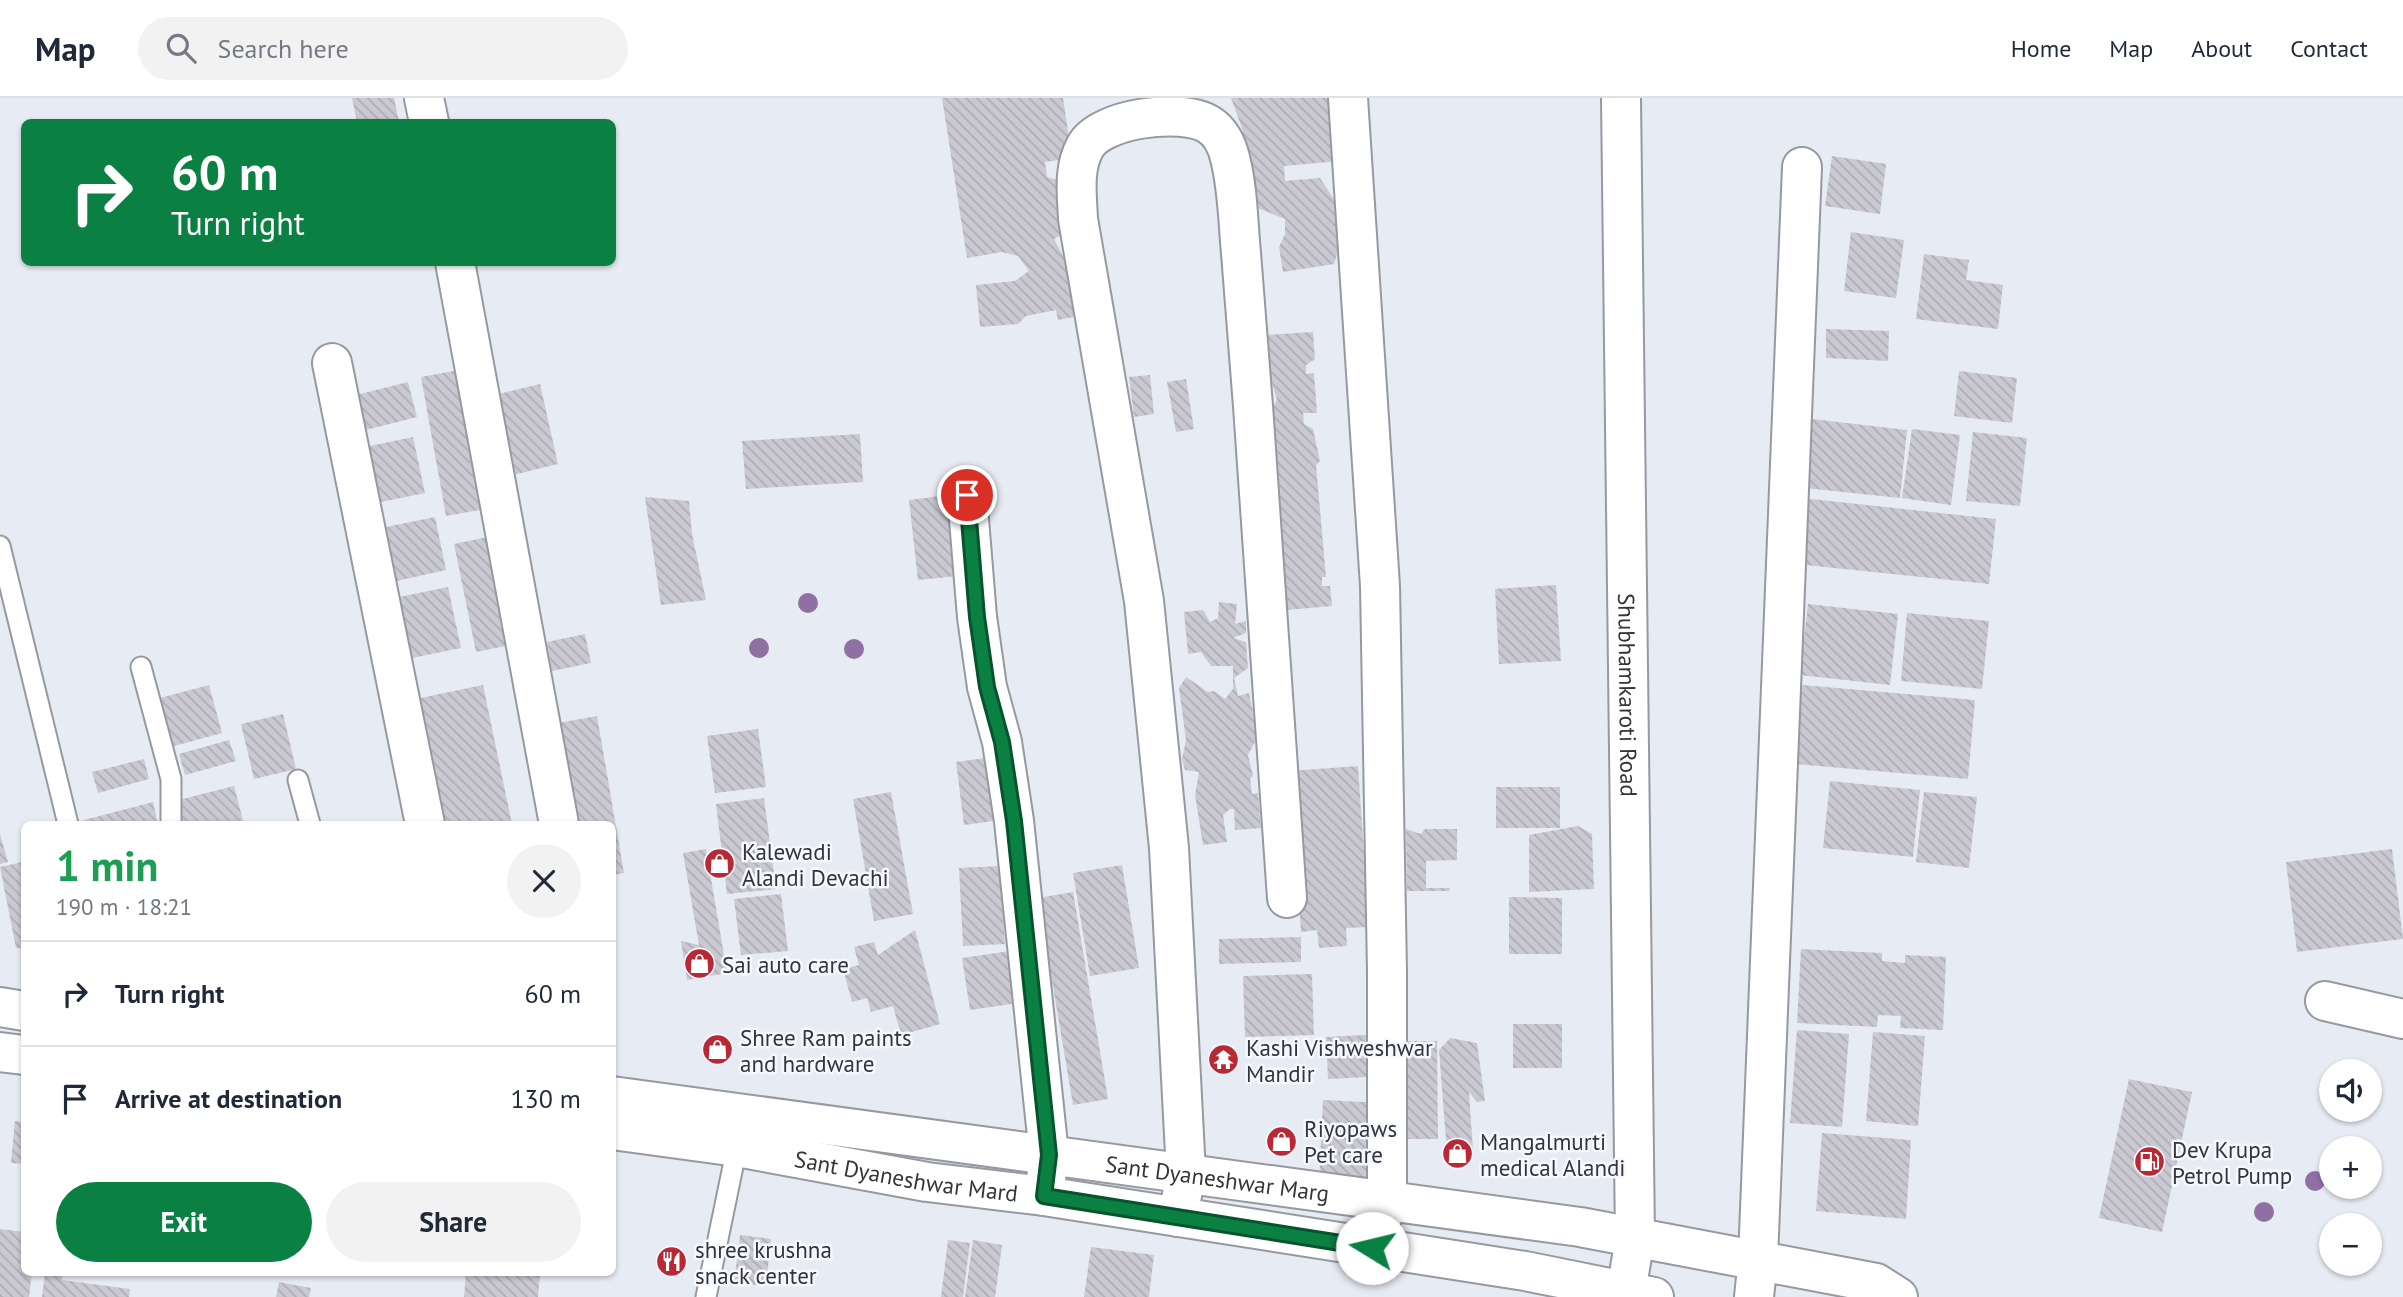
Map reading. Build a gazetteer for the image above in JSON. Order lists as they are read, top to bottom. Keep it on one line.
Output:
{"streets":{"street":["Shubhamkaroti Road","Sant Dyaneshwar Mard","Sant Dyaneshwar Marg"]},"crossings":[["Shubhamkaroti Road","Sant Dyaneshwar Mard"],["Shubhamkaroti Road","Sant Dyaneshwar Marg"]],"places":{"shop":["Kalewadi Alandi Devachi","Sai auto care","Shree Ram paints and hardware","Riyopaws Pet care","Mangalmurti medical Alandi"],"temple":["Kashi Vishweshwar Mandir"],"fuel station":["Dev Krupa Petrol Pump"],"restaurant":["shree krushna snack center"]},"page":{"header":"Map","search":"Search here","nav":["Home","Map","About","Contact"],"turn":["60 m","Turn right"],"heading":["1 min","190 m · 18:21"],"list":[{"name":"Turn right","value":"60 m"},{"name":"Arrive at destination","value":"130 m"}],"map_buttons":["+","−"],"buttons":["Exit","Share"]}}
